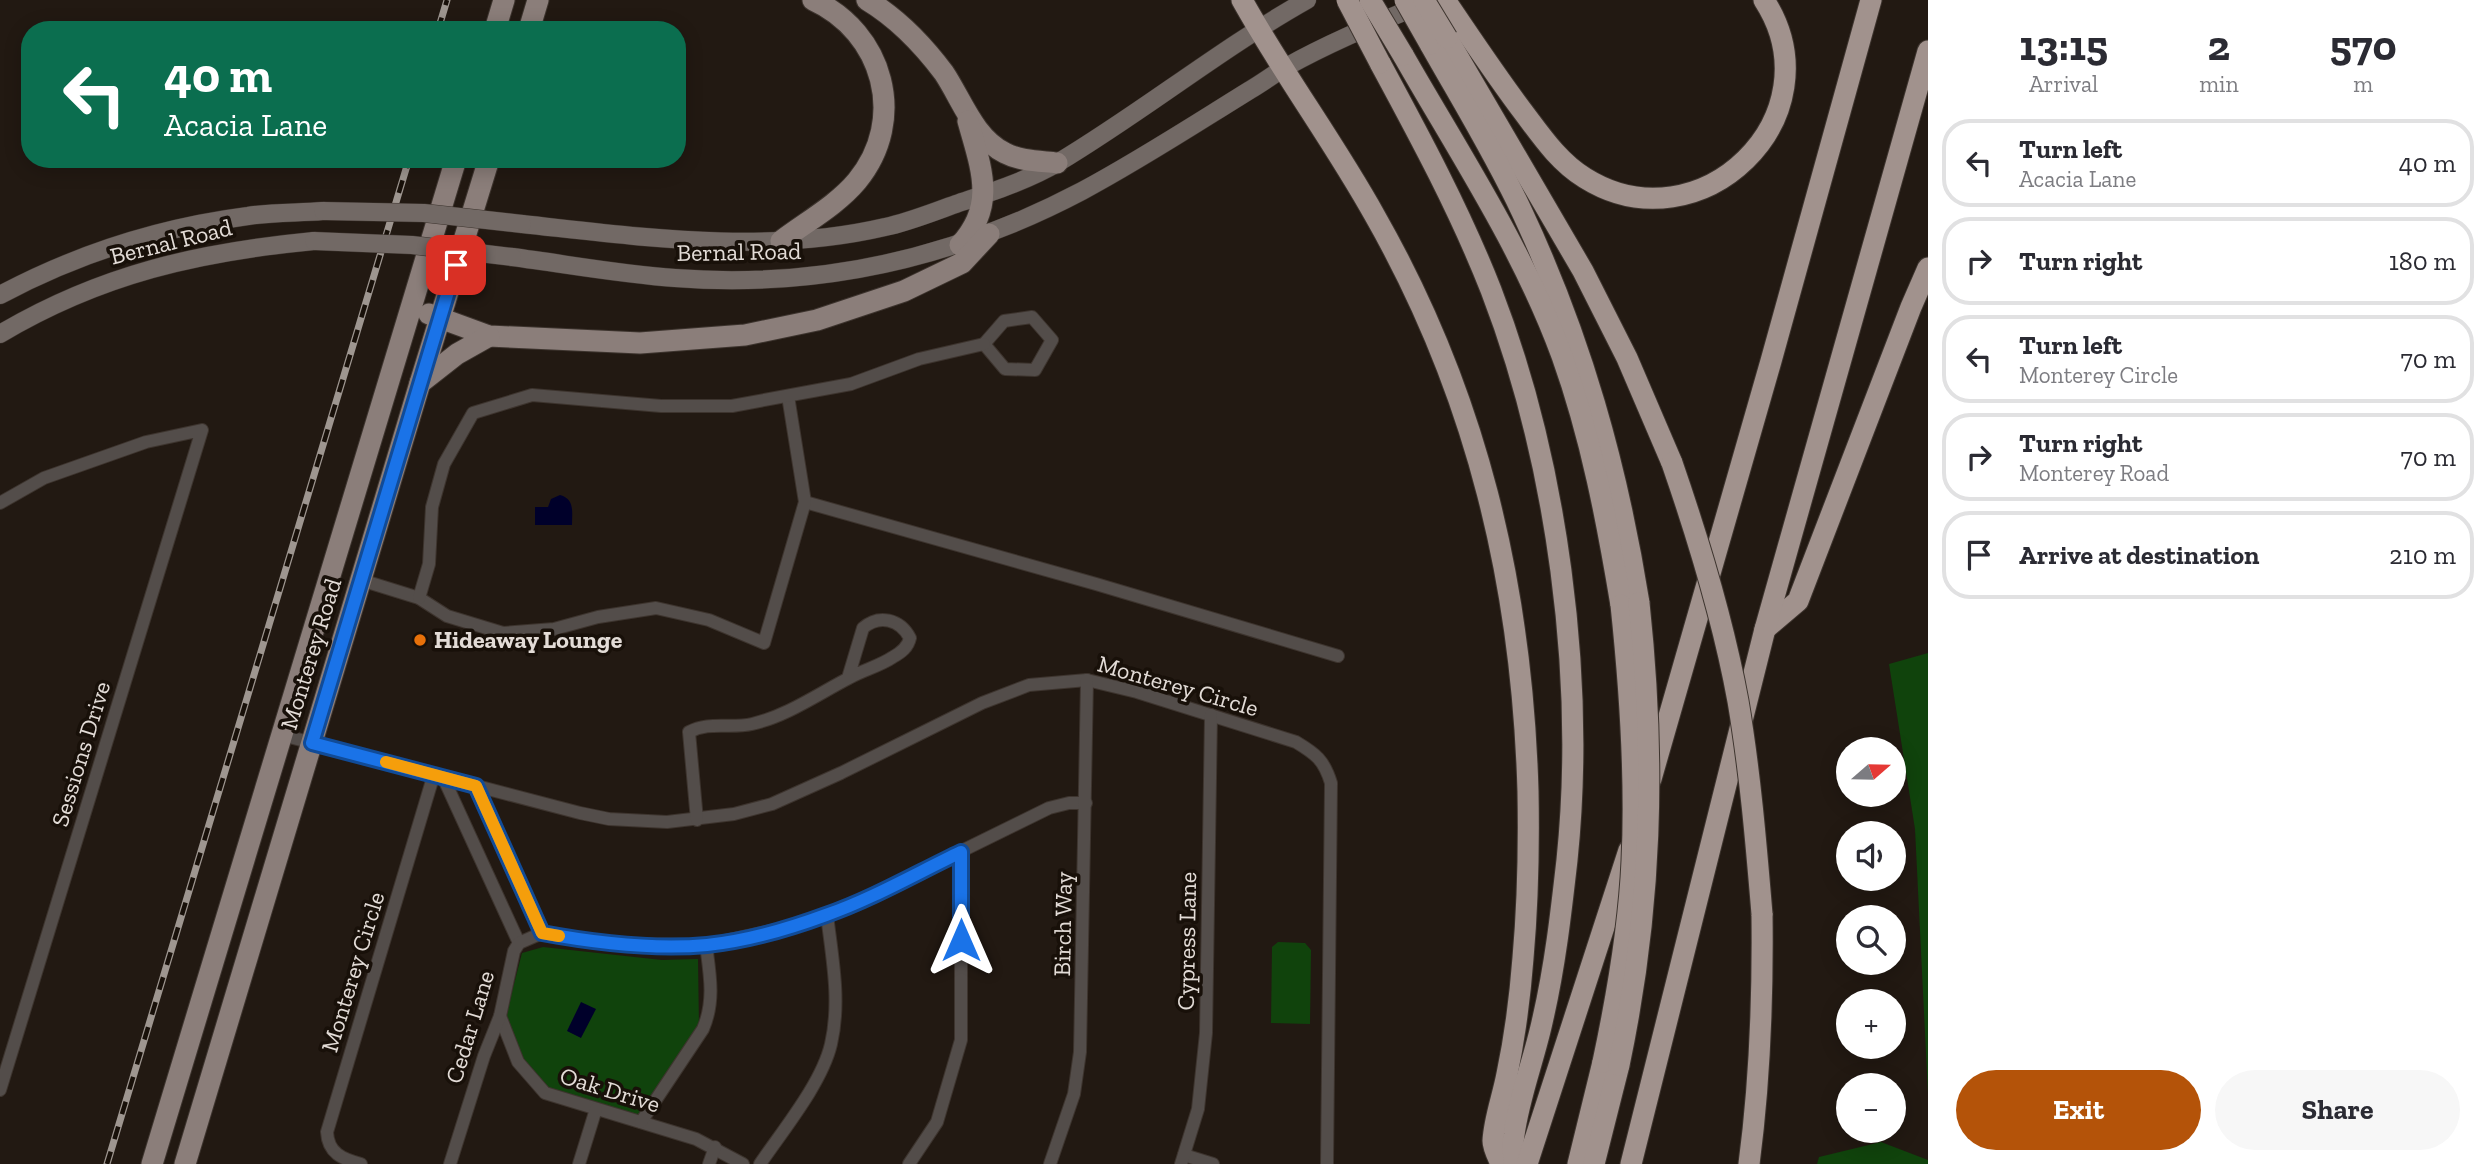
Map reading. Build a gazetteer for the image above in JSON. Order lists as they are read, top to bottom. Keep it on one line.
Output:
{"streets":{"main road":["Bernal Road","Monterey Road"],"street":["Monterey Circle","Sessions Drive","Birch Way","Cypress Lane","Cedar Lane","Oak Drive"]},"crossings":[["Monterey Road","Monterey Circle"],["Monterey Circle","Birch Way"],["Monterey Circle","Cypress Lane"],["Cedar Lane","Oak Drive"]],"places":["Hideaway Lounge"],"north":"right","page":{"eta":["13:15","Arrival","2","min","570","m"],"turn":["40 m","Acacia Lane"],"list":[{"name":"Turn left","note":"Acacia Lane","value":"40 m"},{"name":"Turn right","value":"180 m"},{"name":"Turn left","note":"Monterey Circle","value":"70 m"},{"name":"Turn right","note":"Monterey Road","value":"70 m"},{"name":"Arrive at destination","value":"210 m"}],"map_buttons":["+","−"],"buttons":["Exit","Share"]}}
